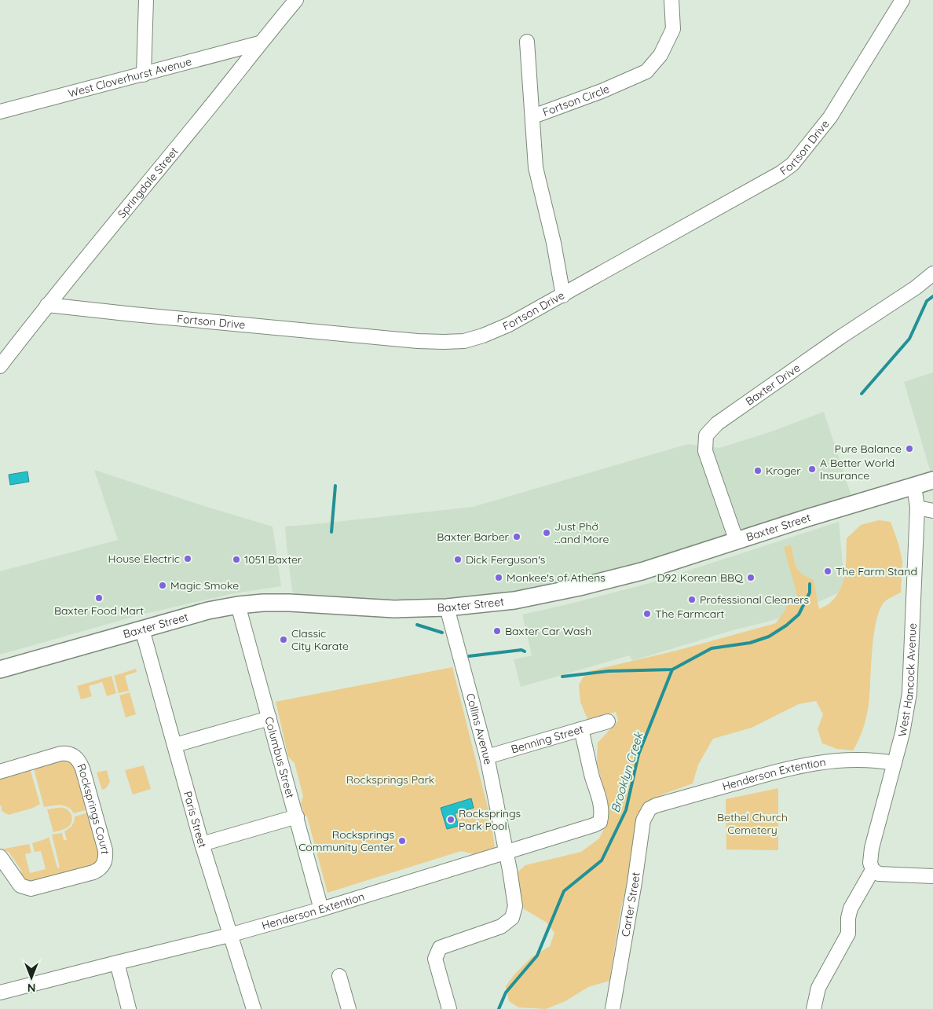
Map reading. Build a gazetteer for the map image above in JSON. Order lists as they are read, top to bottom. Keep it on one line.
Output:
{"streets":{"main road":["Baxter Street"],"street":["West Cloverhurst Avenue","Fortson Circle","Fortson Drive","Springdale Street","Baxter Drive","West Hancock Avenue","Collins Avenue","Benning Street","Columbus Street","Henderson Extention","Rocksprings Court","Paris Street","Carter Street"]},"crossings":[["West Cloverhurst Avenue","Springdale Street"],["Fortson Circle","Fortson Drive"],["Fortson Drive","Springdale Street"],["Baxter Drive","Baxter Street"],["Baxter Street","West Hancock Avenue"],["Baxter Street","Collins Avenue"],["Baxter Street","Columbus Street"],["Baxter Street","Paris Street"],["West Hancock Avenue","Henderson Extention"],["Collins Avenue","Benning Street"],["Collins Avenue","Henderson Extention"],["Benning Street","Henderson Extention"],["Columbus Street","Henderson Extention"],["Henderson Extention","Paris Street"],["Henderson Extention","Carter Street"]],"water":["Brooklyn Creek"],"parks":["Rocksprings Park","Bethel Church Cemetery"],"places":["Pure Balance","A Better World Insurance","Kroger","Just Phở ...and More","Baxter Barber","House Electric","1051 Baxter","Dick Ferguson's","The Farm Stand","Monkee's of Athens","D92 Korean BBQ","Magic Smoke","Baxter Food Mart","Professional Cleaners","The Farmcart","Baxter Car Wash","Classic City Karate","Rocksprings Park Pool","Rocksprings Community Center"],"north":"bottom"}
